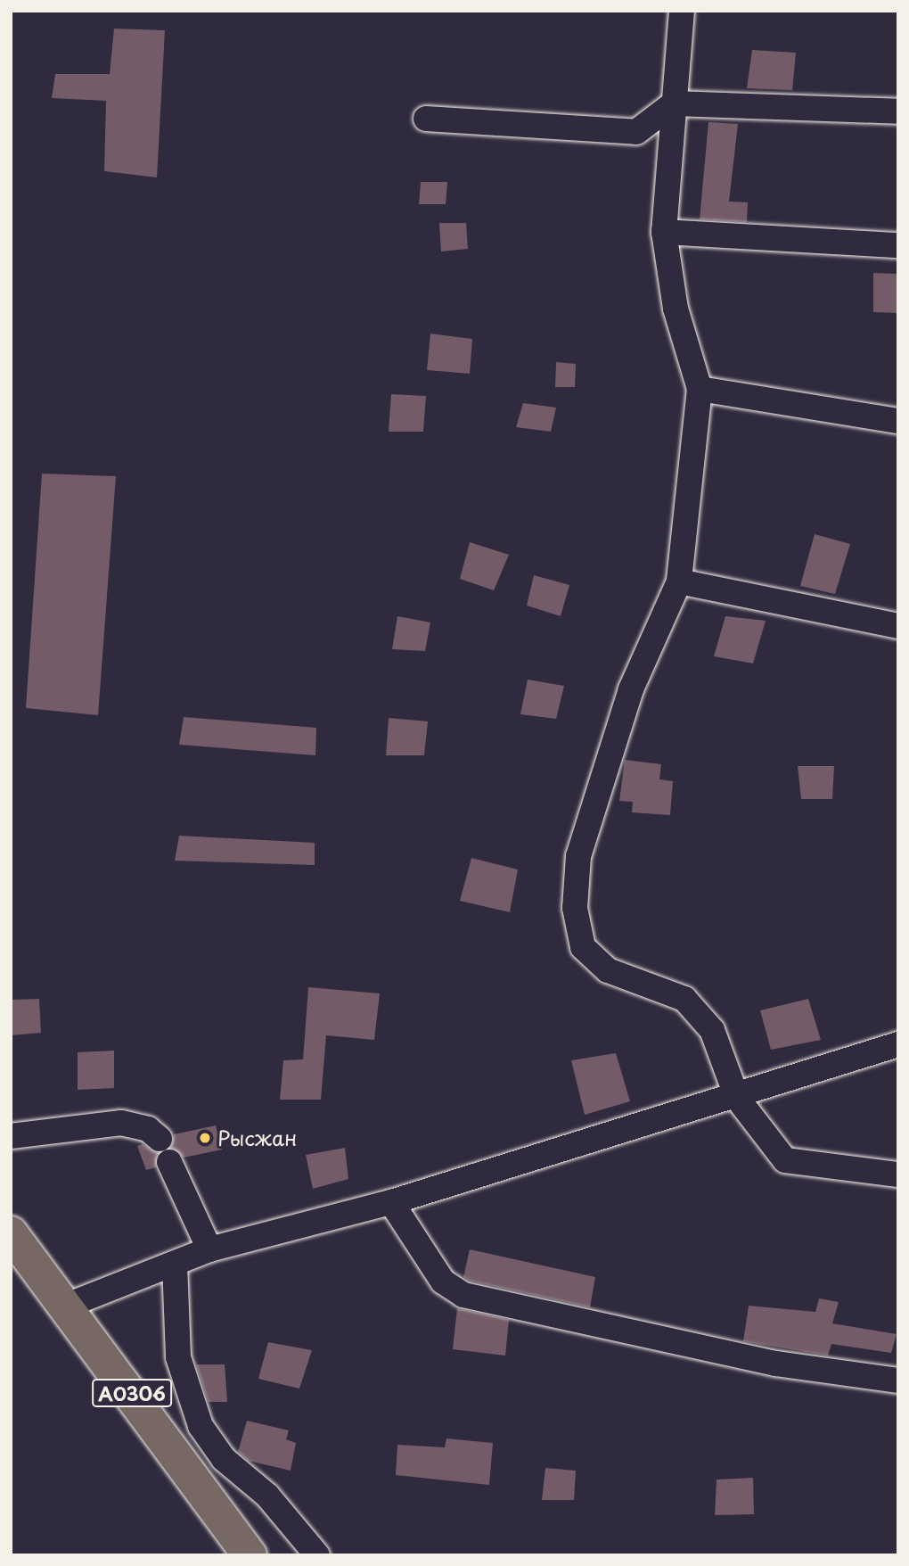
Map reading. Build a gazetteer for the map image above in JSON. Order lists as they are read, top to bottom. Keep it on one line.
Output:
{"streets":{"highway":["A0306"]},"places":["Рысжан"]}
